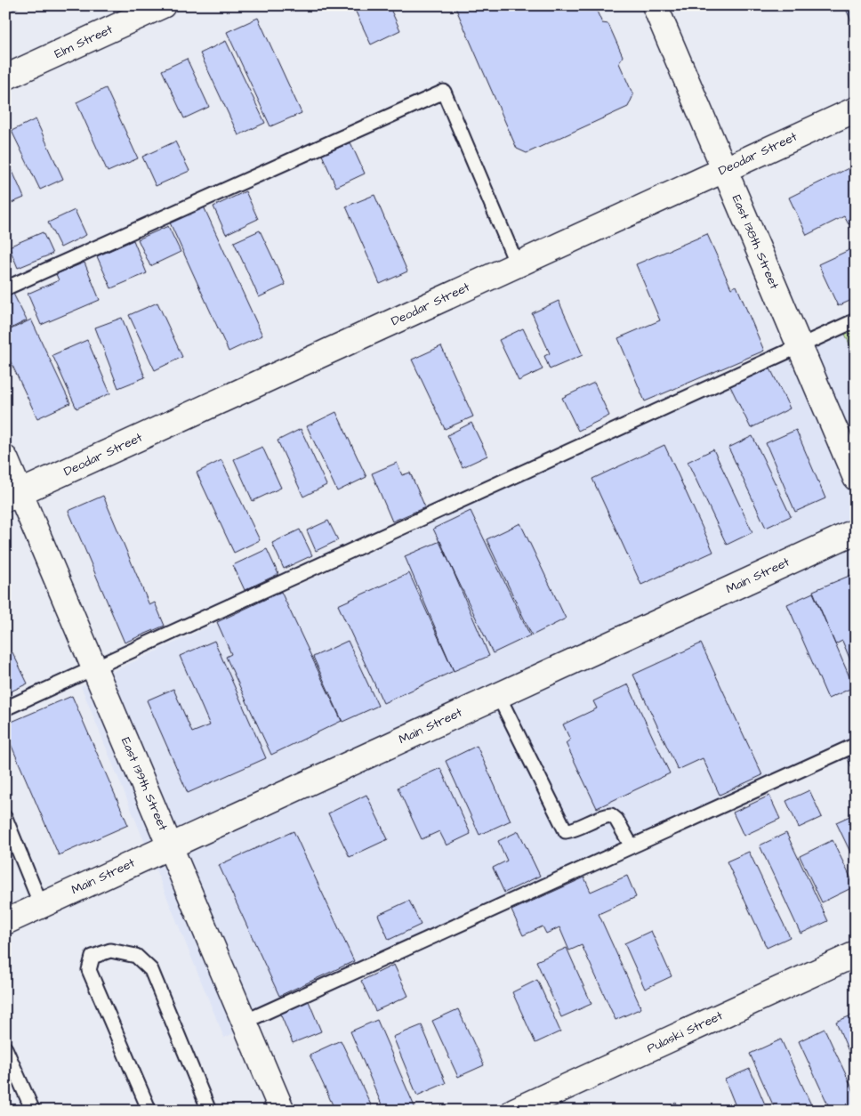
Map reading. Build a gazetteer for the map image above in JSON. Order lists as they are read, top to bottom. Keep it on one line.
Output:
{"streets":{"street":["Elm Street","Deodar Street","East 138th Street","Main Street","East 139th Street","Pulaski Street"]},"crossings":[["Deodar Street","East 138th Street"],["Deodar Street","East 139th Street"],["Main Street","East 139th Street"]]}
